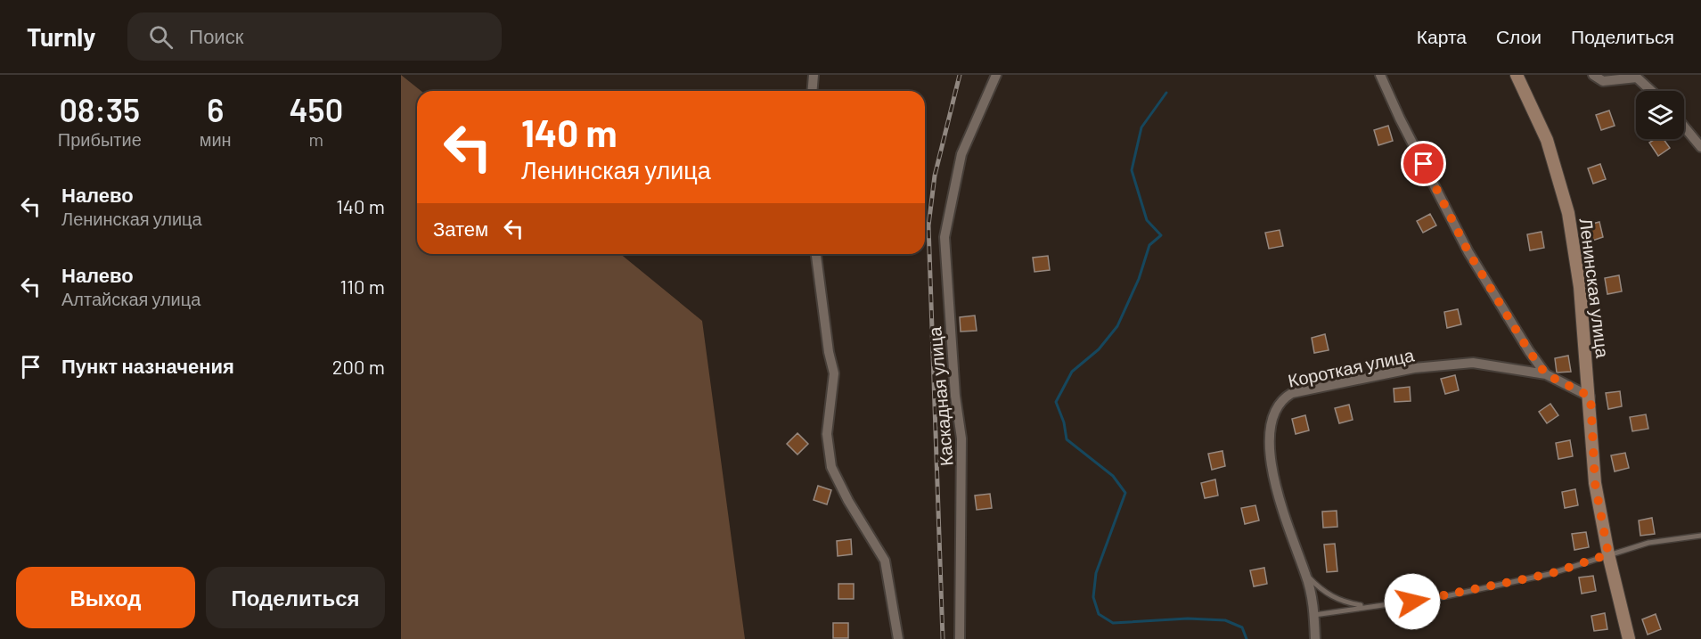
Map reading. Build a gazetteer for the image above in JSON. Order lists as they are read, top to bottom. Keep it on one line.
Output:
{"streets":{"street":["Ленинская улица","Короткая улица","Каскадная улица"]},"page":{"header":"Turnly","search":"Поиск","nav":["Карта","Слои","Поделиться"],"eta":["08:35","Прибытие","6","мин","450","m"],"turn":["140 m","Ленинская улица"],"list":[{"name":"Налево","note":"Ленинская улица","value":"140 m"},{"name":"Налево","note":"Алтайская улица","value":"110 m"},{"name":"Пункт назначения","value":"200 m"}],"then":"Затем","buttons":["Выход","Поделиться"]}}
